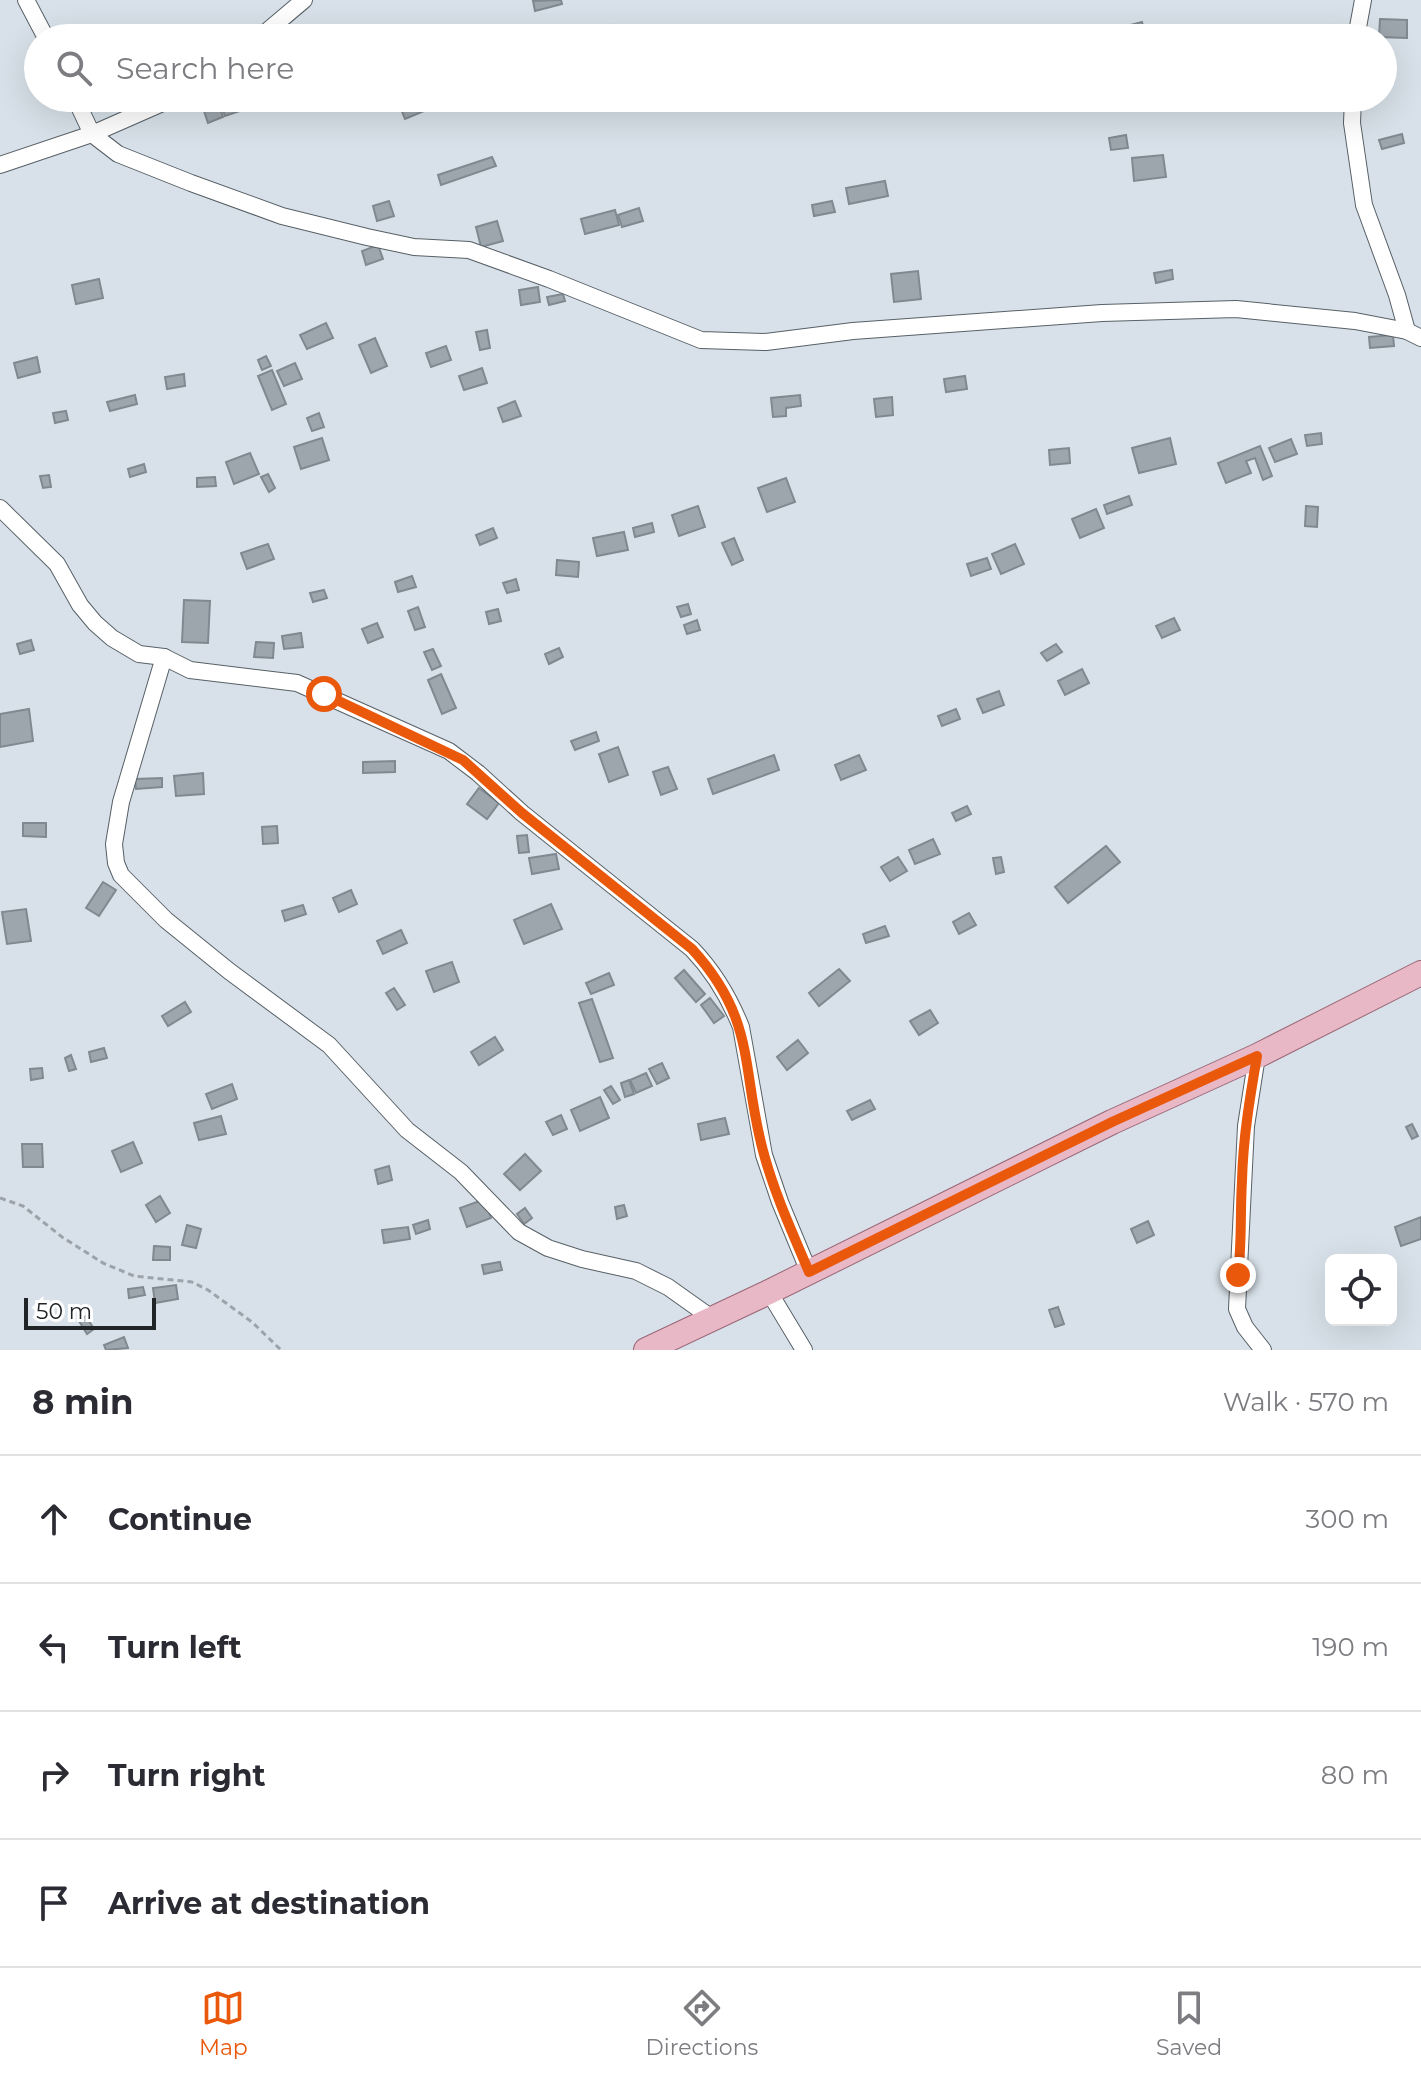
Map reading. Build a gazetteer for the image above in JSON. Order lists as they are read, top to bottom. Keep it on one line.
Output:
{"scale_bar":"50 m","page":{"search":"Search here","scale":"50 m","heading":["8 min","Walk · 570 m"],"list":[["Continue","300 m"],["Turn left","190 m"],["Turn right","80 m"],"Arrive at destination"],"nav":["Map","Directions","Saved"]}}
